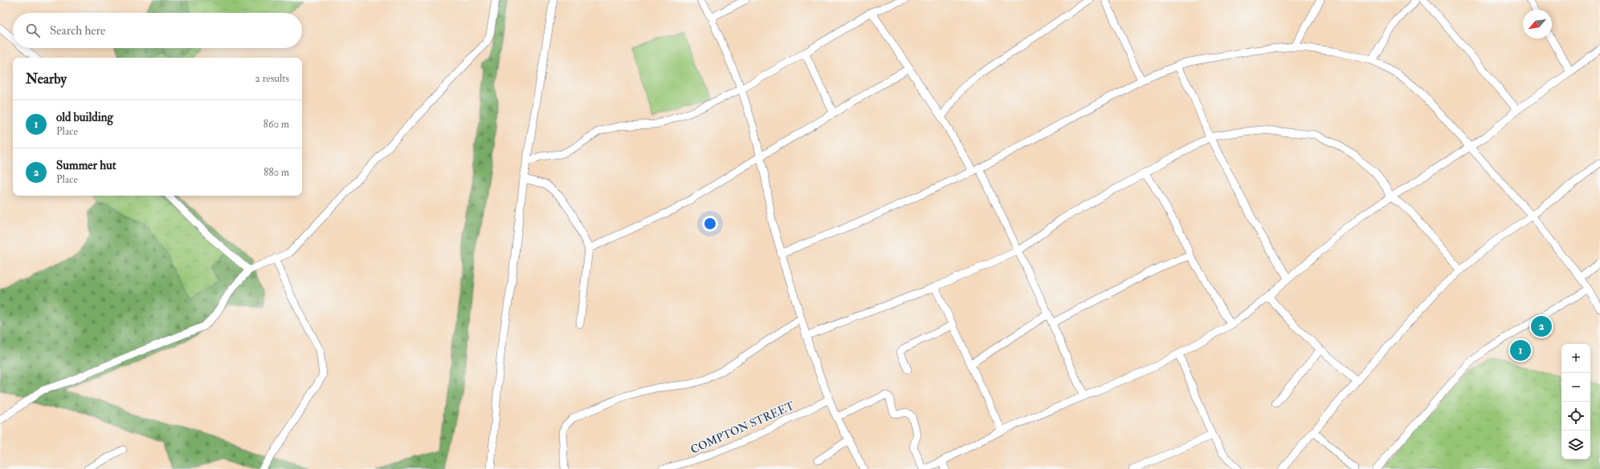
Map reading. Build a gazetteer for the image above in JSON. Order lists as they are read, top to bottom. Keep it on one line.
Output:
{"streets":{"street":["COMPTON STREET"]},"north":"bottom left","page":{"search":"Search here","heading":["Nearby","2 results"],"list":[{"mark":"1","name":"old building","note":"Place","value":"860 m"},{"mark":"2","name":"Summer hut","note":"Place","value":"880 m"}],"pins":["2","1"],"map_buttons":["+","−"]}}
